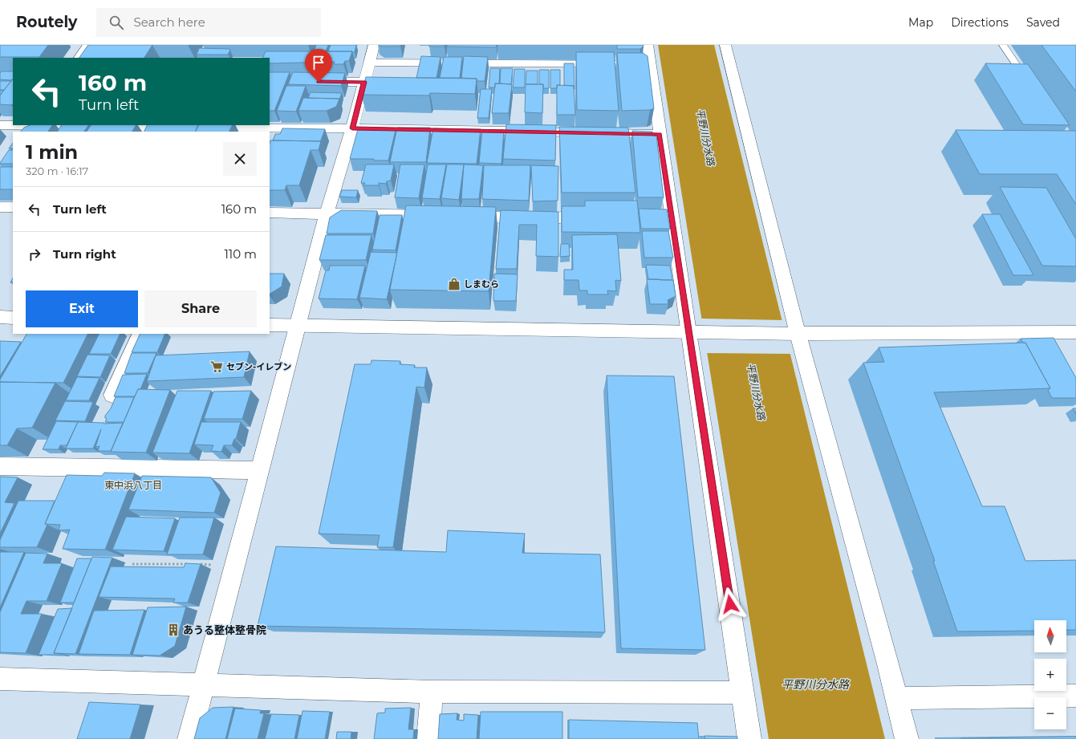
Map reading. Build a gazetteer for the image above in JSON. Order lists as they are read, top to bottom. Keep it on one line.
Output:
{"districts":["東中浜八丁目"],"water":["平野川分水路"],"places":{"shop":["しまむら"],"supermarket":["セブン-イレブン"],"building":["あうる整体整骨院"]},"north":"top","page":{"header":"Routely","search":"Search here","nav":["Map","Directions","Saved"],"turn":["160 m","Turn left"],"heading":["1 min","320 m · 16:17"],"list":[{"name":"Turn left","value":"160 m"},{"name":"Turn right","value":"110 m"}],"buttons":["Exit","Share"],"map_buttons":["+","−"]}}
